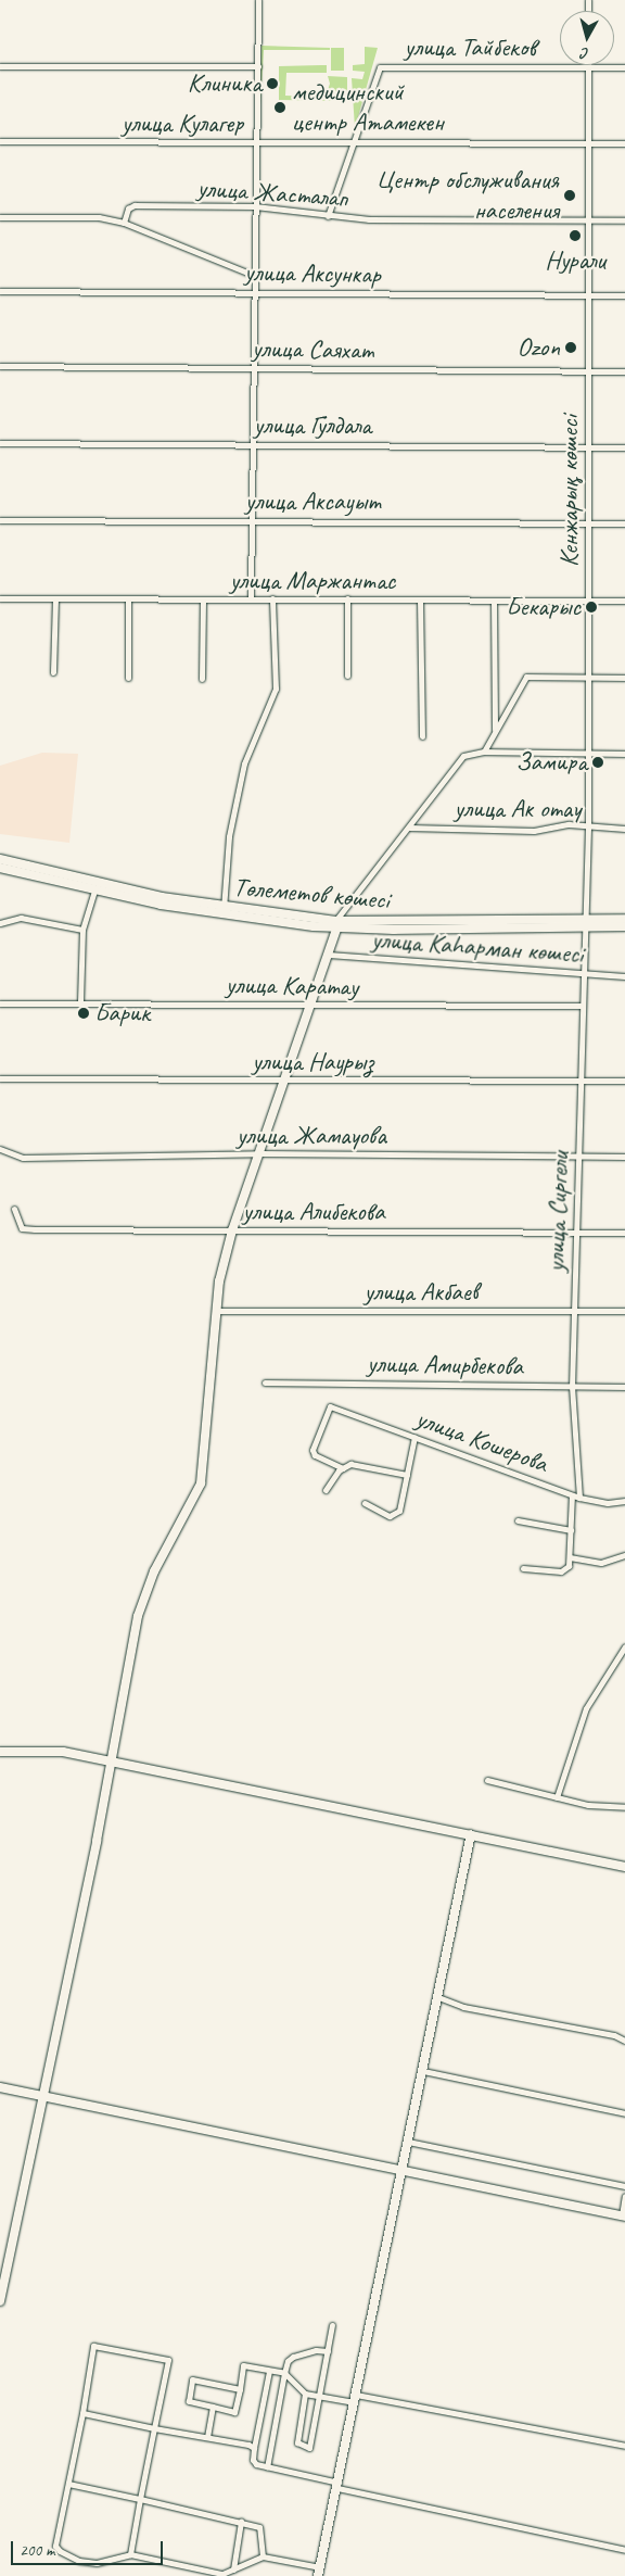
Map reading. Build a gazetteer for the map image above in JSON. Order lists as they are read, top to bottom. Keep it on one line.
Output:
{"streets":{"street":["улица Тайбеков","улица Кулагер","улица Жасталап","улица Аксункар","улица Саяхат","улица Гулдала","Кенжарық көшесі","улица Аксауыт","улица Маржантас","улица Ак отау","Төлеметов көшесі","улица Каһарман көшесі","улица Каратау","улица Наурыз","улица Жамауова","улица Алибекова","улица Сиргели","улица Акбаев","улица Амирбекова","улица Кошерова"]},"crossings":[["улица Тайбеков","улица Кулагер"],["улица Тайбеков","Кенжарық көшесі"],["улица Кулагер","Кенжарық көшесі"],["улица Жасталап","Кенжарық көшесі"],["улица Аксункар","Кенжарық көшесі"],["улица Саяхат","Кенжарық көшесі"],["улица Гулдала","Кенжарық көшесі"],["Кенжарық көшесі","улица Аксауыт"],["Кенжарық көшесі","улица Маржантас"],["Кенжарық көшесі","улица Ак отау"],["Кенжарық көшесі","Төлеметов көшесі"],["Кенжарық көшесі","улица Сиргели"],["Төлеметов көшесі","улица Сиргели"],["улица Каһарман көшесі","улица Сиргели"],["улица Каратау","улица Сиргели"],["улица Наурыз","улица Сиргели"],["улица Жамауова","улица Сиргели"],["улица Алибекова","улица Сиргели"],["улица Сиргели","улица Акбаев"],["улица Сиргели","улица Амирбекова"],["улица Сиргели","улица Кошерова"]],"places":["Клиника","медицинский центр Атамекен","Центр обслуживания населения","Нурали","Ozon","Бекарыс","Замира","Барик"],"scale_bar":"200 m","north":"bottom"}
